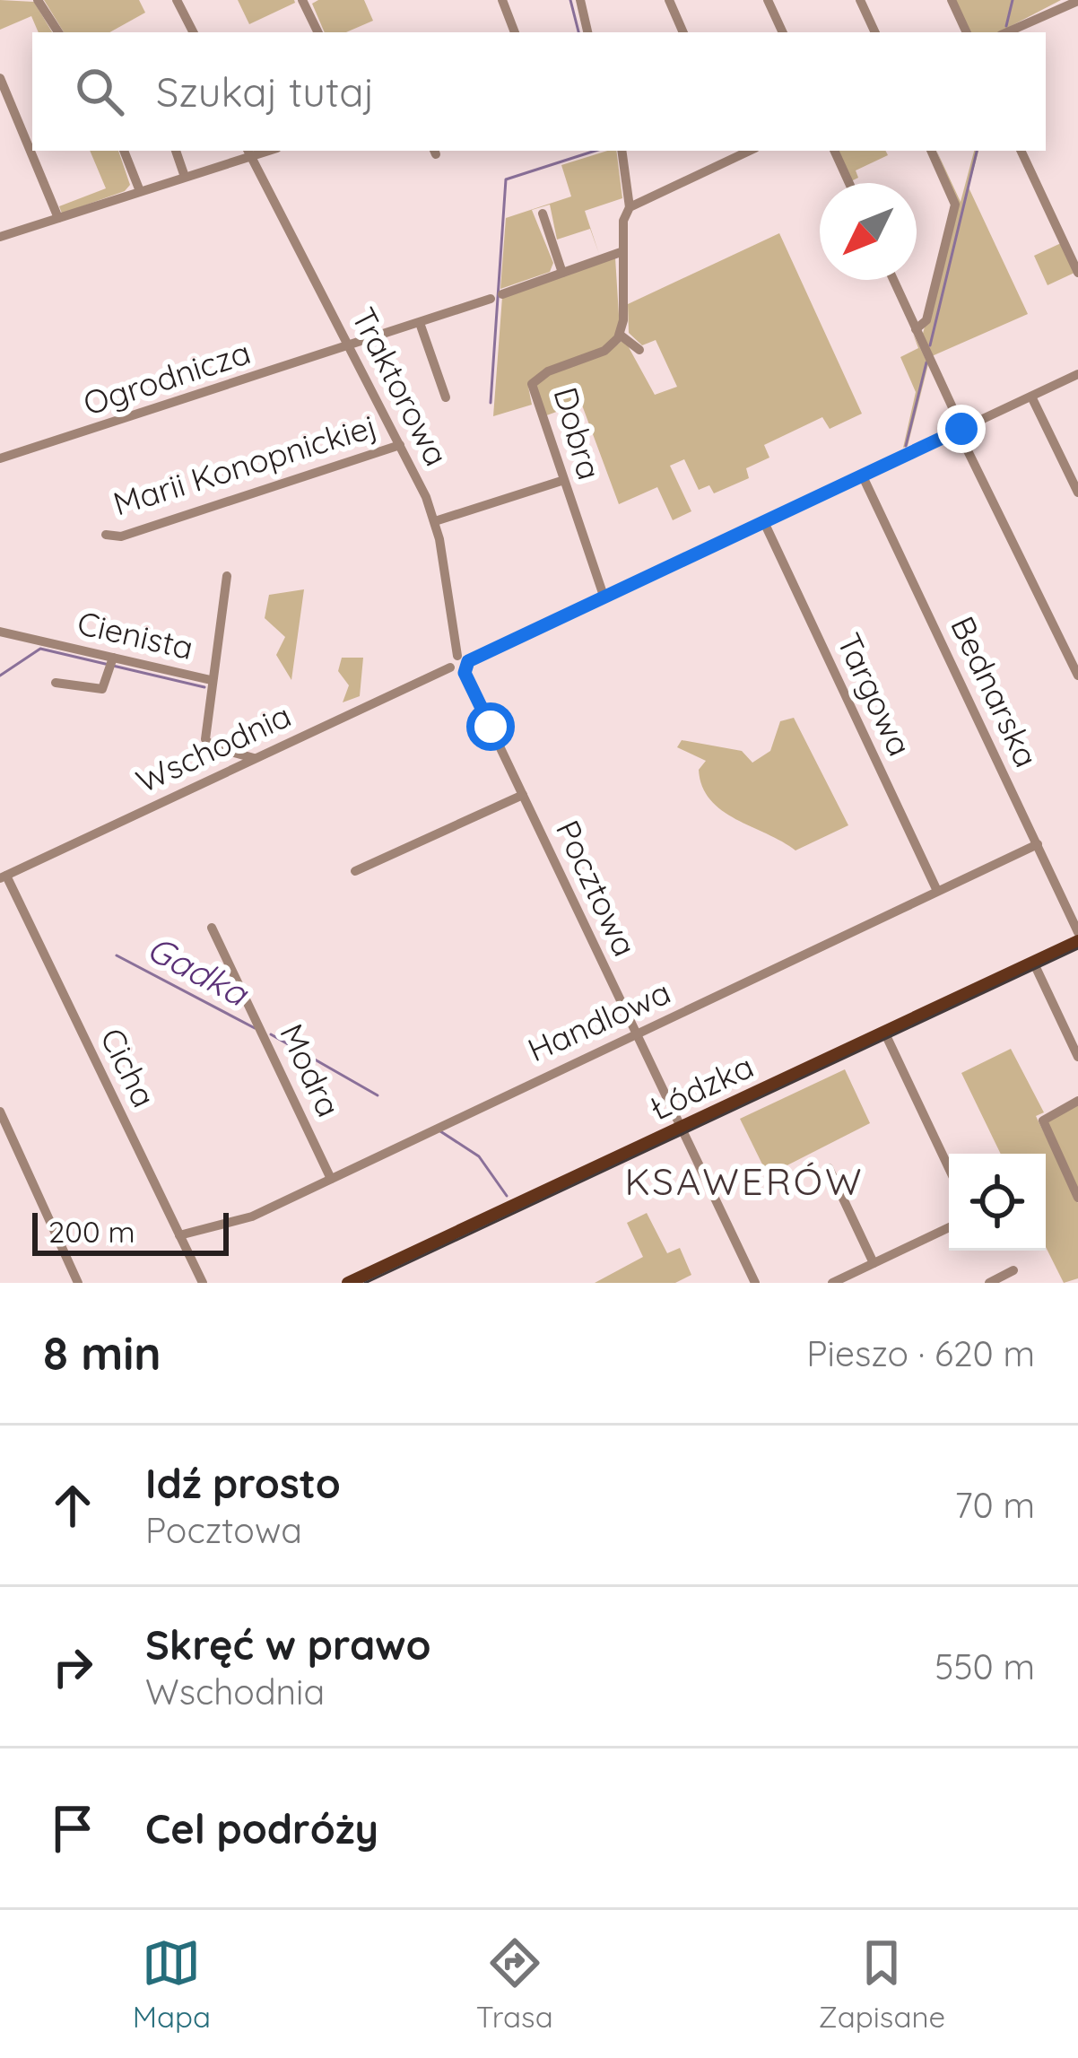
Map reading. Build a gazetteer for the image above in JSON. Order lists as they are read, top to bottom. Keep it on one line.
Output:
{"streets":{"main road":["Łódzka"],"street":["Ogrodnicza","Traktorowa","Dobra","Marii Konopnickiej","Cienista","Bednarska","Targowa","Wschodnia","Pocztowa","Handlowa","Cicha","Modra"]},"crossings":[["Ogrodnicza","Traktorowa"],["Traktorowa","Marii Konopnickiej"],["Cienista","Wschodnia"],["Bednarska","Handlowa"],["Targowa","Handlowa"],["Wschodnia","Cicha"],["Pocztowa","Handlowa"],["Pocztowa","Łódzka"],["Handlowa","Cicha"],["Handlowa","Modra"]],"districts":["KSAWERÓW"],"water":["Gadka"],"scale_bar":"200 m","north":"bottom left","page":{"search":"Szukaj tutaj","scale":"200 m","heading":["8 min","Pieszo · 620 m"],"list":[["Idź prosto","Pocztowa","70 m"],["Skręć w prawo","Wschodnia","550 m"],"Cel podróży"],"nav":["Mapa","Trasa","Zapisane"]}}
